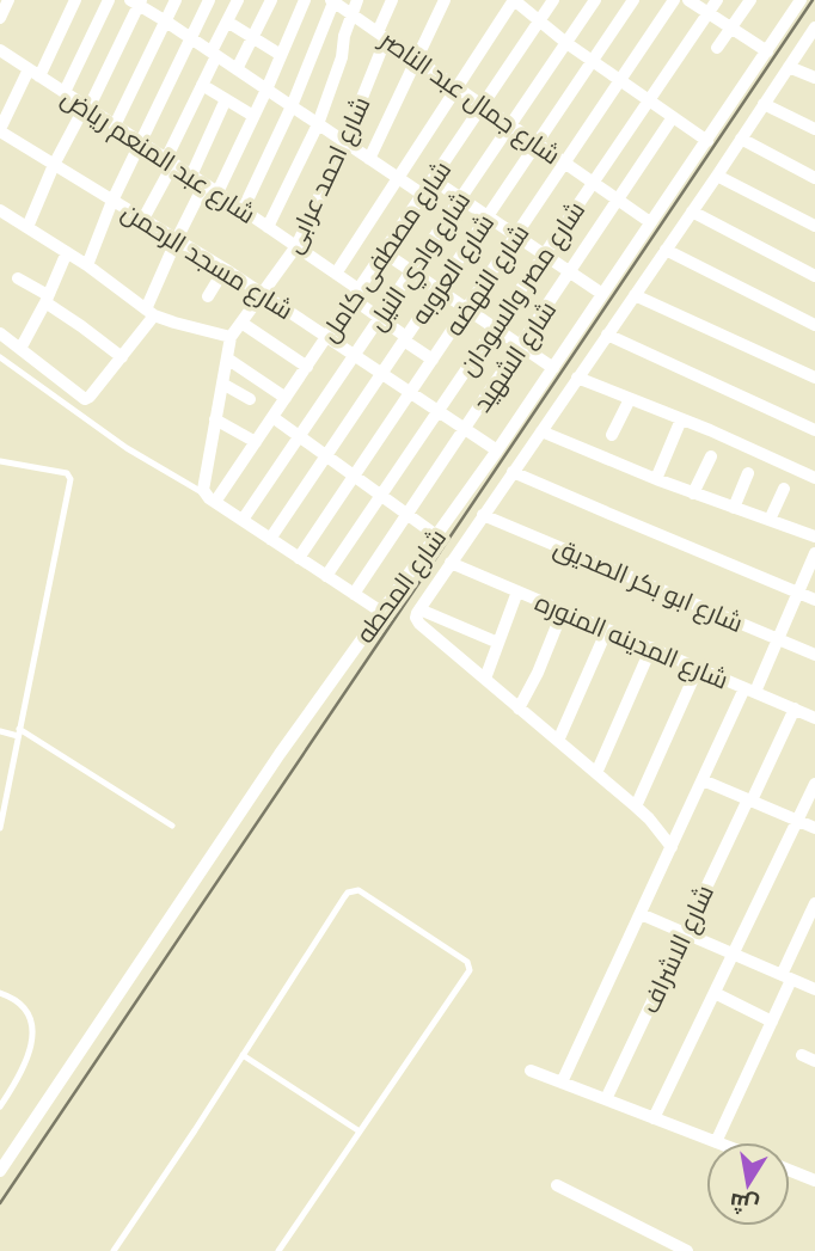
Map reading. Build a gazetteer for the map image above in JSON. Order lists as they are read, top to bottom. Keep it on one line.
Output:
{"streets":{"street":["شارع جمال عبد الناصر","شارع عبد المنعم رياض","شارع احمد عرابى","شارع مصطفى كامل","شارع مسجد الرحمن","شارع وادي النيل","شارع العروبه","شارع النهضه","شارع مصر والسودان","شارع الشهيد","شارع ابو بكر الصديق","شارع المحطه","شارع المدينه المنوره","شارع الاشراف"]},"crossings":[["شارع جمال عبد الناصر","شارع احمد عرابى"],["شارع جمال عبد الناصر","شارع مصطفى كامل"],["شارع جمال عبد الناصر","شارع وادي النيل"],["شارع جمال عبد الناصر","شارع العروبه"],["شارع جمال عبد الناصر","شارع النهضه"],["شارع جمال عبد الناصر","شارع مصر والسودان"],["شارع جمال عبد الناصر","شارع الشهيد"],["شارع جمال عبد الناصر","شارع المحطه"],["شارع عبد المنعم رياض","شارع احمد عرابى"],["شارع عبد المنعم رياض","شارع مصطفى كامل"],["شارع عبد المنعم رياض","شارع وادي النيل"],["شارع عبد المنعم رياض","شارع العروبه"],["شارع عبد المنعم رياض","شارع النهضه"],["شارع احمد عرابى","شارع مصطفى كامل"],["شارع احمد عرابى","شارع مسجد الرحمن"],["شارع مصطفى كامل","شارع مسجد الرحمن"],["شارع مسجد الرحمن","شارع وادي النيل"],["شارع مسجد الرحمن","شارع العروبه"],["شارع مسجد الرحمن","شارع النهضه"],["شارع مسجد الرحمن","شارع مصر والسودان"],["شارع مسجد الرحمن","شارع الشهيد"],["شارع مسجد الرحمن","شارع المحطه"],["شارع ابو بكر الصديق","شارع المحطه"],["شارع المحطه","شارع المدينه المنوره"],["شارع المدينه المنوره","شارع الاشراف"]],"north":"bottom"}
